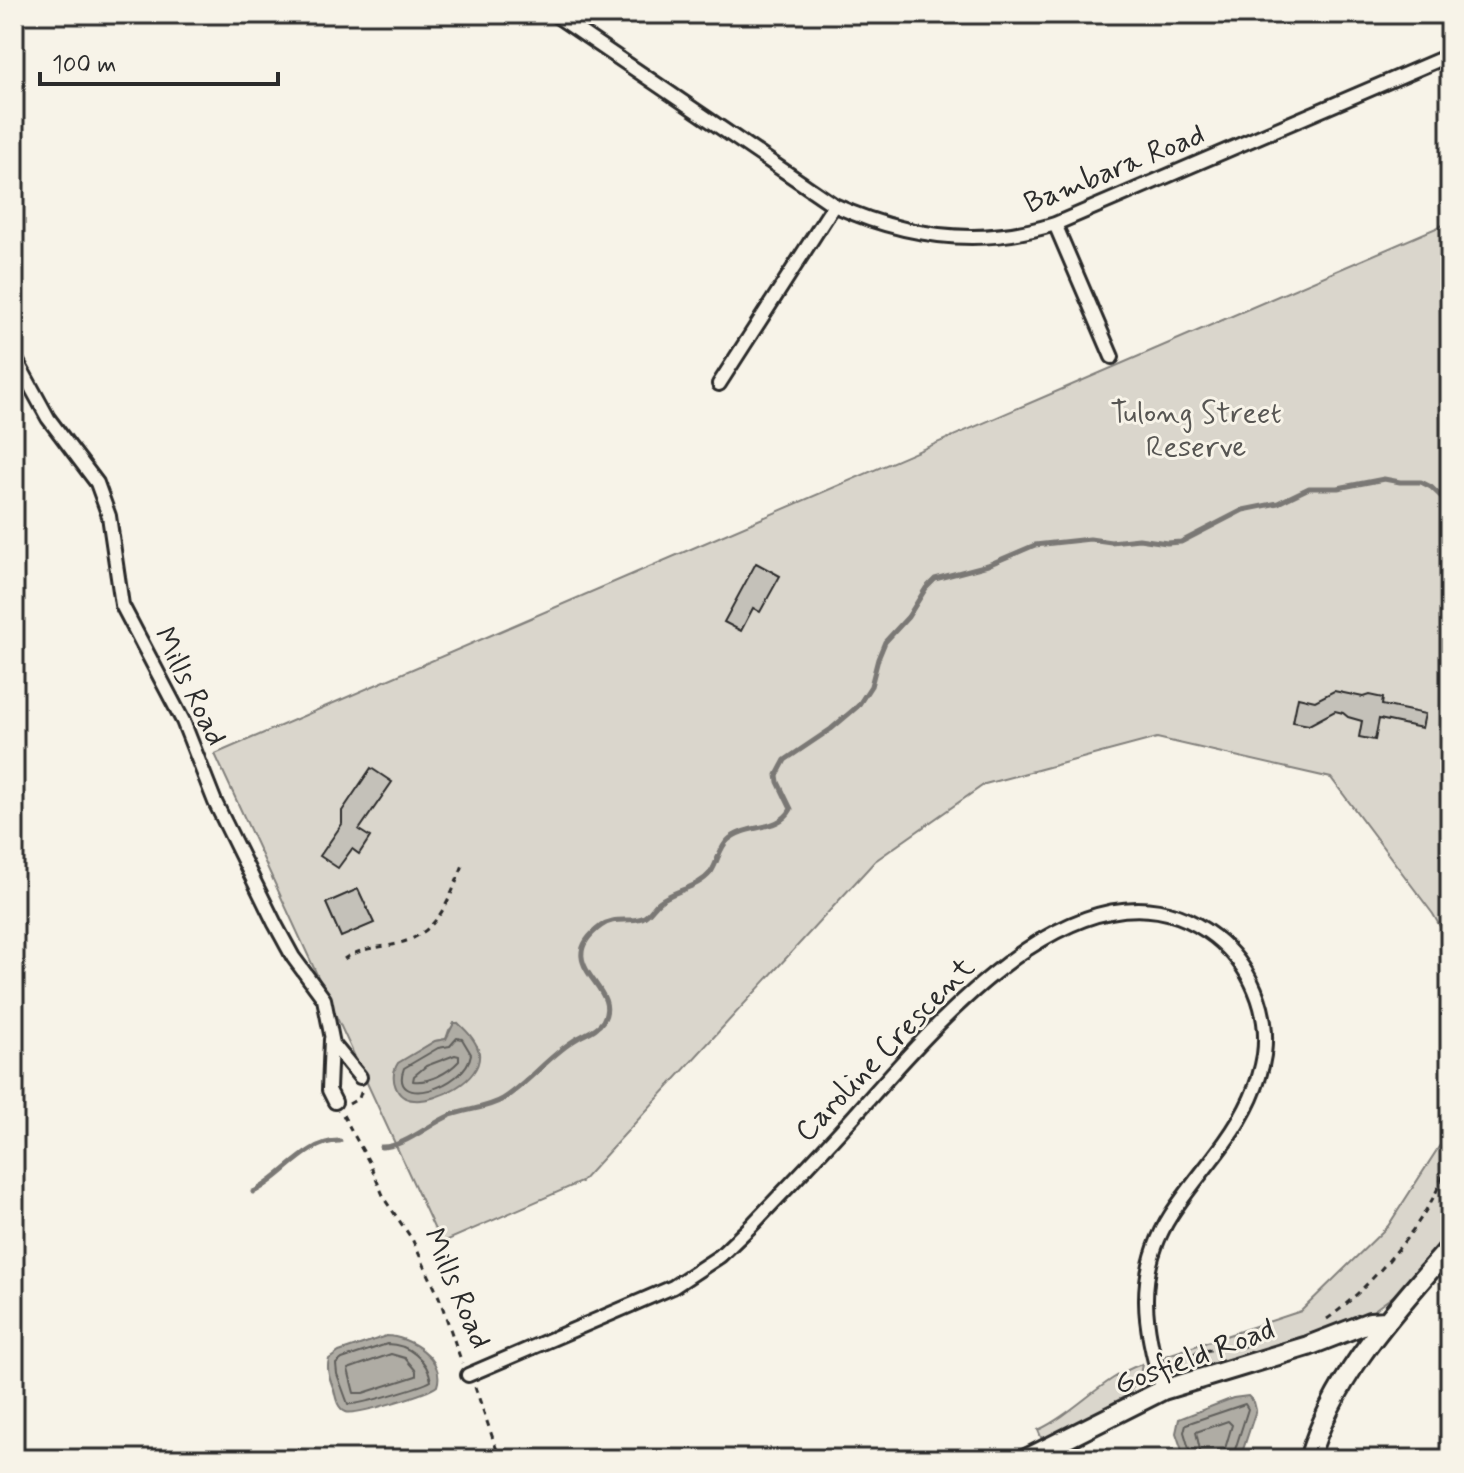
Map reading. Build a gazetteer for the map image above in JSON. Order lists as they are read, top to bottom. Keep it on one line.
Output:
{"streets":{"street":["Bambara Road","Mills Road","Caroline Crescent","Gosfield Road"]},"crossings":[["Mills Road","Caroline Crescent"],["Caroline Crescent","Gosfield Road"]],"parks":["Tulong Street Reserve"],"scale_bar":"100 m"}
